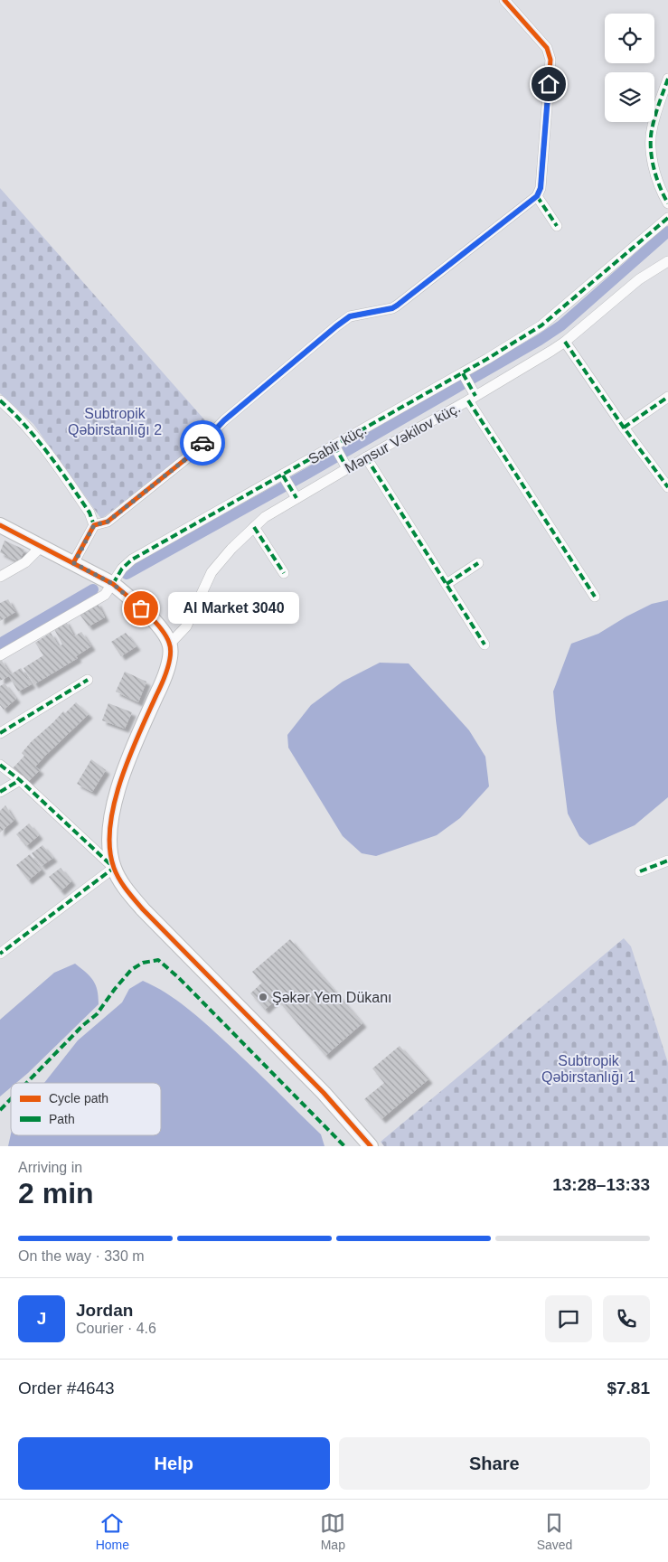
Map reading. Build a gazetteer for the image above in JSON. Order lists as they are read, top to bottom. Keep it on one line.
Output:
{"streets":{"street":["Mənsur Vəkilov küç.","Sabir küç."]},"parks":["Subtropik Qəbirstanlığı 2","Subtropik Qəbirstanlığı 1"],"places":["Al Market 3040","Şəkər Yem Dükanı"],"legend":["Cycle path","Path"],"page":{"bubble":"Al Market 3040","heading":["2 min","Arriving in","13:28–13:33"],"panel":["Jordan","Courier · 4.6","Order #4643","$7.81"],"bar":"On the way · 330 m","round":"J","buttons":["Help","Share"],"tabs":["Home","Map","Saved"]}}
